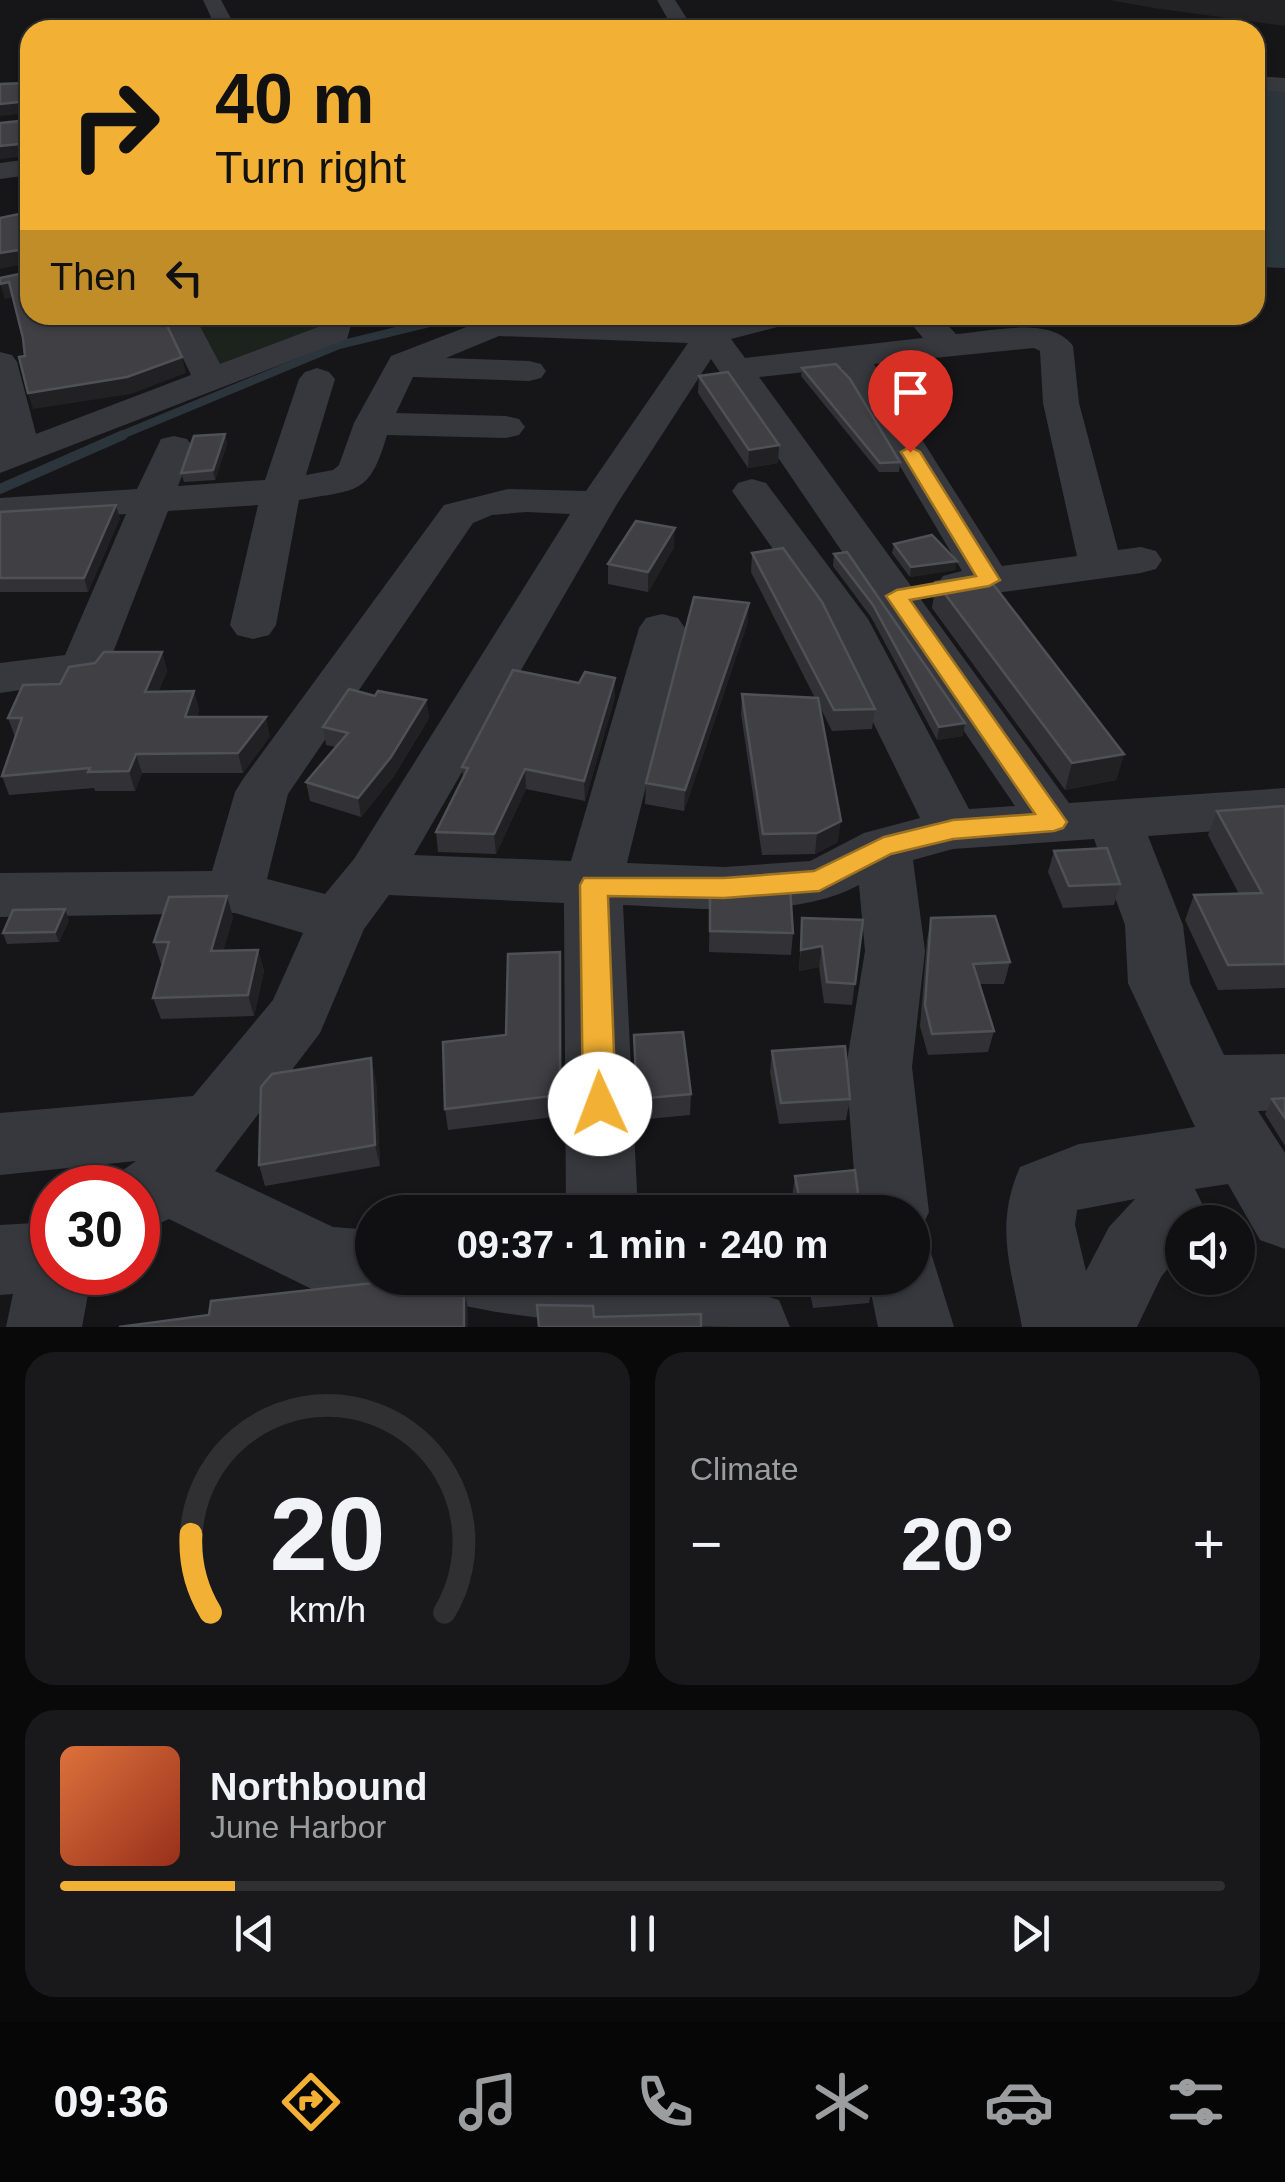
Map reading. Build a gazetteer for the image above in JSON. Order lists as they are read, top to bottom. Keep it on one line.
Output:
{"page":{"turn":["40 m","Turn right"],"then":"Then","limit":"30","trip":"09:37 · 1 min · 240 m","tile":"Climate","heat":["−","20°","+"],"song":["Northbound","June Harbor"],"tabs":"09:36","gauge":["20","km/h"]}}
